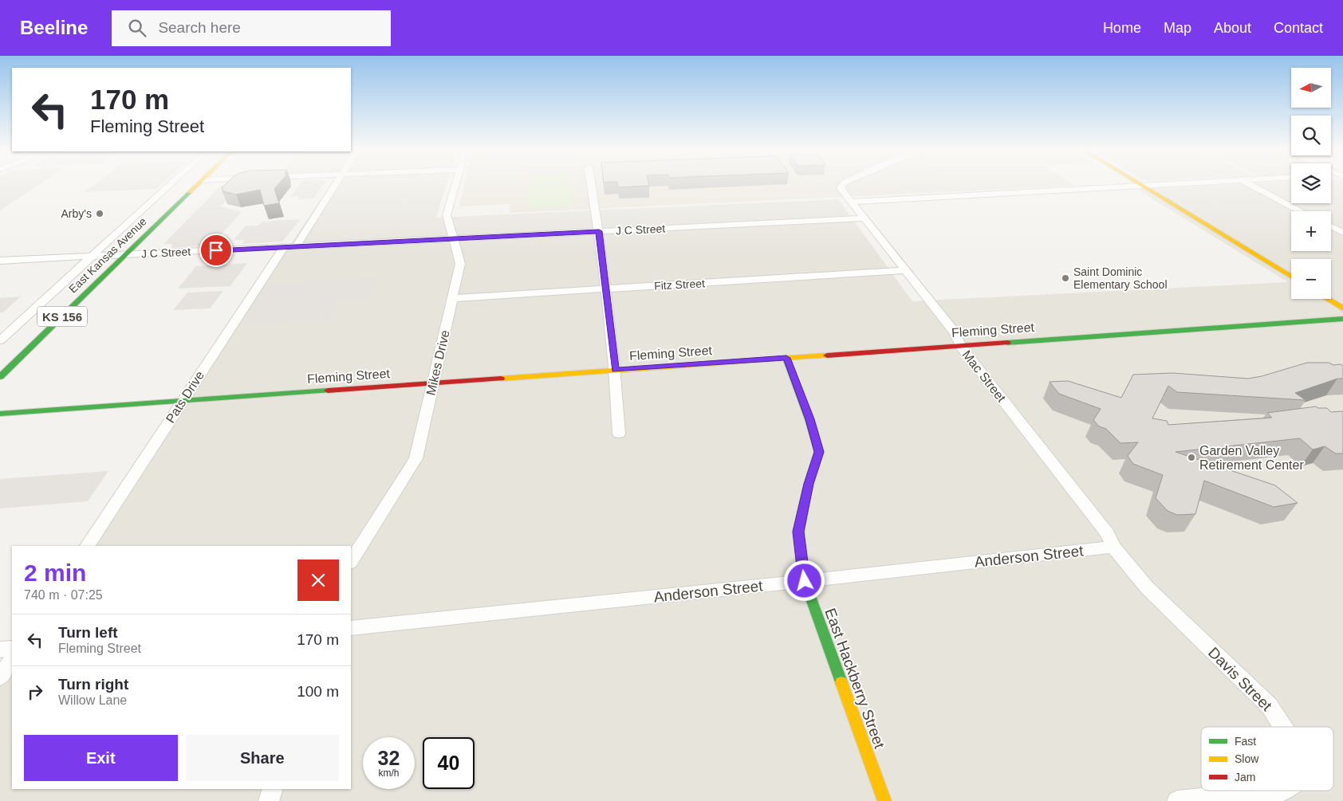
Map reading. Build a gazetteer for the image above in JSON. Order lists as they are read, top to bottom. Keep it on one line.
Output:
{"streets":{"street":["J C Street","East Kansas Avenue","Fitz Street","KS 156","Fleming Street","Mikes Drive","Mac Street","Pats Drive","Anderson Street","East Hackberry Street","Davis Street"]},"crossings":[["J C Street","East Kansas Avenue"],["J C Street","Mikes Drive"],["J C Street","Mac Street"],["J C Street","Pats Drive"],["Fitz Street","Mikes Drive"],["Fitz Street","Mac Street"],["Fleming Street","Mikes Drive"],["Fleming Street","Mac Street"],["Fleming Street","Pats Drive"],["Fleming Street","East Hackberry Street"],["Mac Street","Anderson Street"],["Mac Street","Davis Street"],["Anderson Street","East Hackberry Street"],["Anderson Street","Davis Street"]],"places":["Arby's","Saint Dominic Elementary School","Garden Valley Retirement Center"],"legend":["Fast","Slow","Jam"],"north":"left","page":{"header":"Beeline","search":"Search here","nav":["Home","Map","About","Contact"],"map_buttons":["+","−"],"turn":["170 m","Fleming Street"],"heading":["2 min","740 m · 07:25"],"list":[{"name":"Turn left","note":"Fleming Street","value":"170 m"},{"name":"Turn right","note":"Willow Lane","value":"100 m"}],"buttons":["Exit","Share"],"speed":"32 km/h","limit":"40"}}
